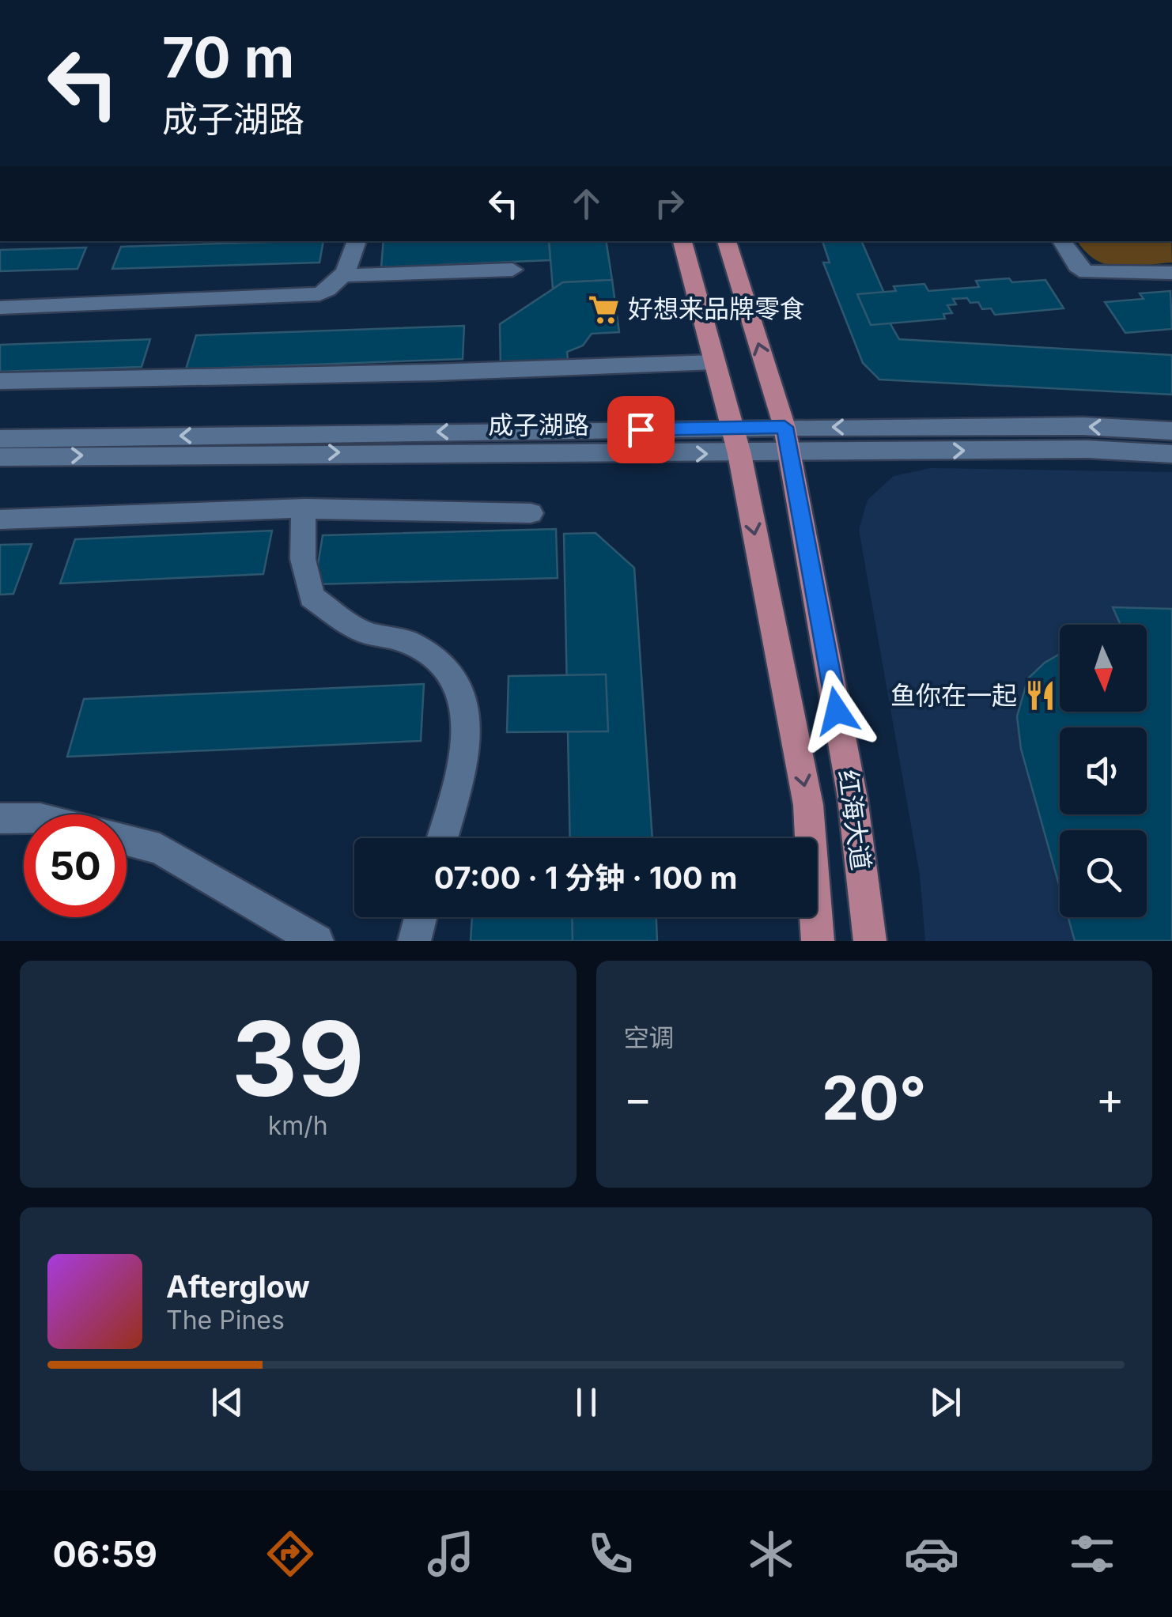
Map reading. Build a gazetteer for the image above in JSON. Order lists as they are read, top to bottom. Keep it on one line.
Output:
{"streets":{"main road":["红海大道"],"street":["成子湖路"]},"crossings":[["成子湖路","红海大道"]],"places":{"supermarket":["好想来品牌零食"],"restaurant":["鱼你在一起"]},"north":"bottom","page":{"turn":["70 m","成子湖路"],"limit":"50","trip":"07:00 · 1 分钟 · 100 m","tile":[["39","km/h"],"空调"],"heat":["−","20°","+"],"song":["Afterglow","The Pines"],"tabs":"06:59"}}
